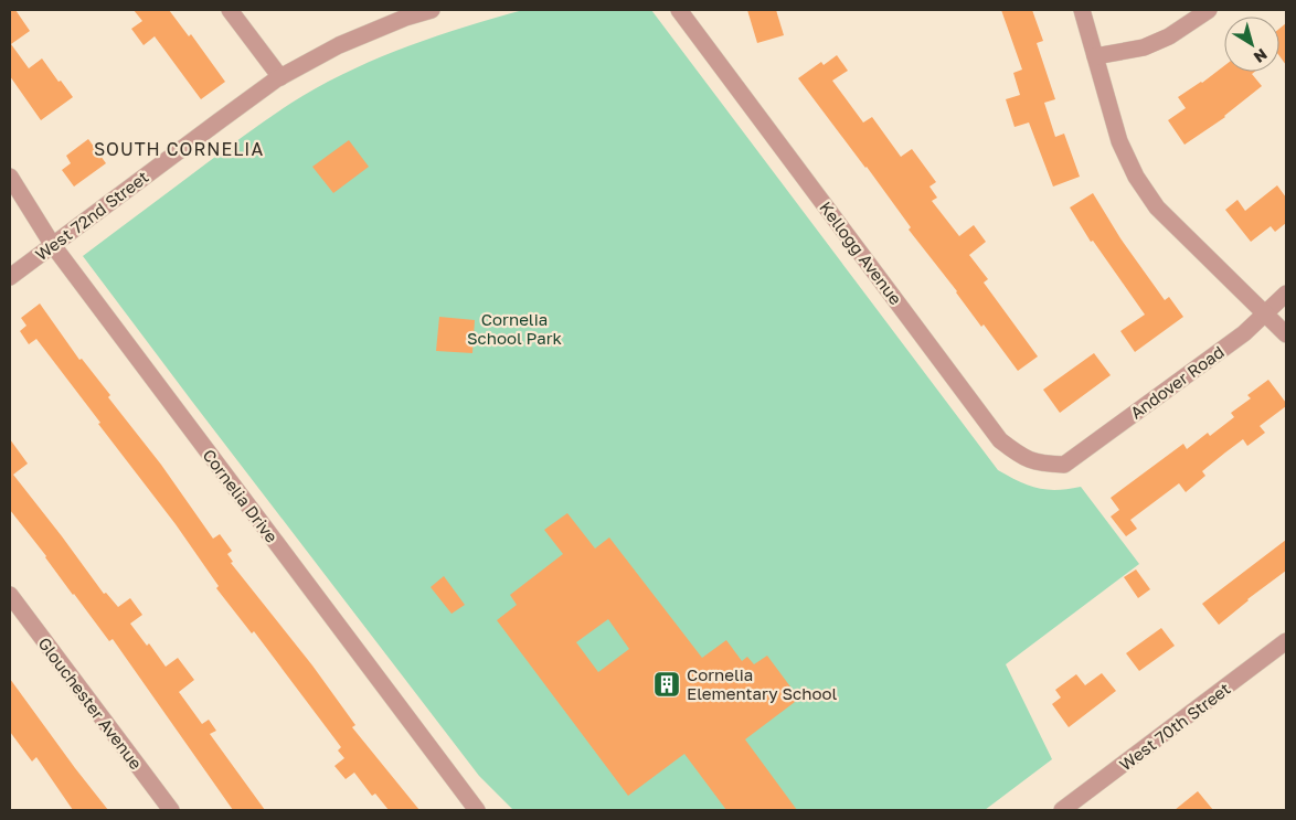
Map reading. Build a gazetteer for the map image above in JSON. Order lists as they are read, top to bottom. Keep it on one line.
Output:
{"streets":{"street":["West 72nd Street","Kellogg Avenue","Andover Road","Cornelia Drive","Glouchester Avenue","West 70th Street"]},"crossings":[["West 72nd Street","Cornelia Drive"],["Kellogg Avenue","Andover Road"]],"districts":["SOUTH CORNELIA"],"parks":["Cornelia School Park"],"places":{"building":["Cornelia Elementary School"]},"north":"bottom right"}
